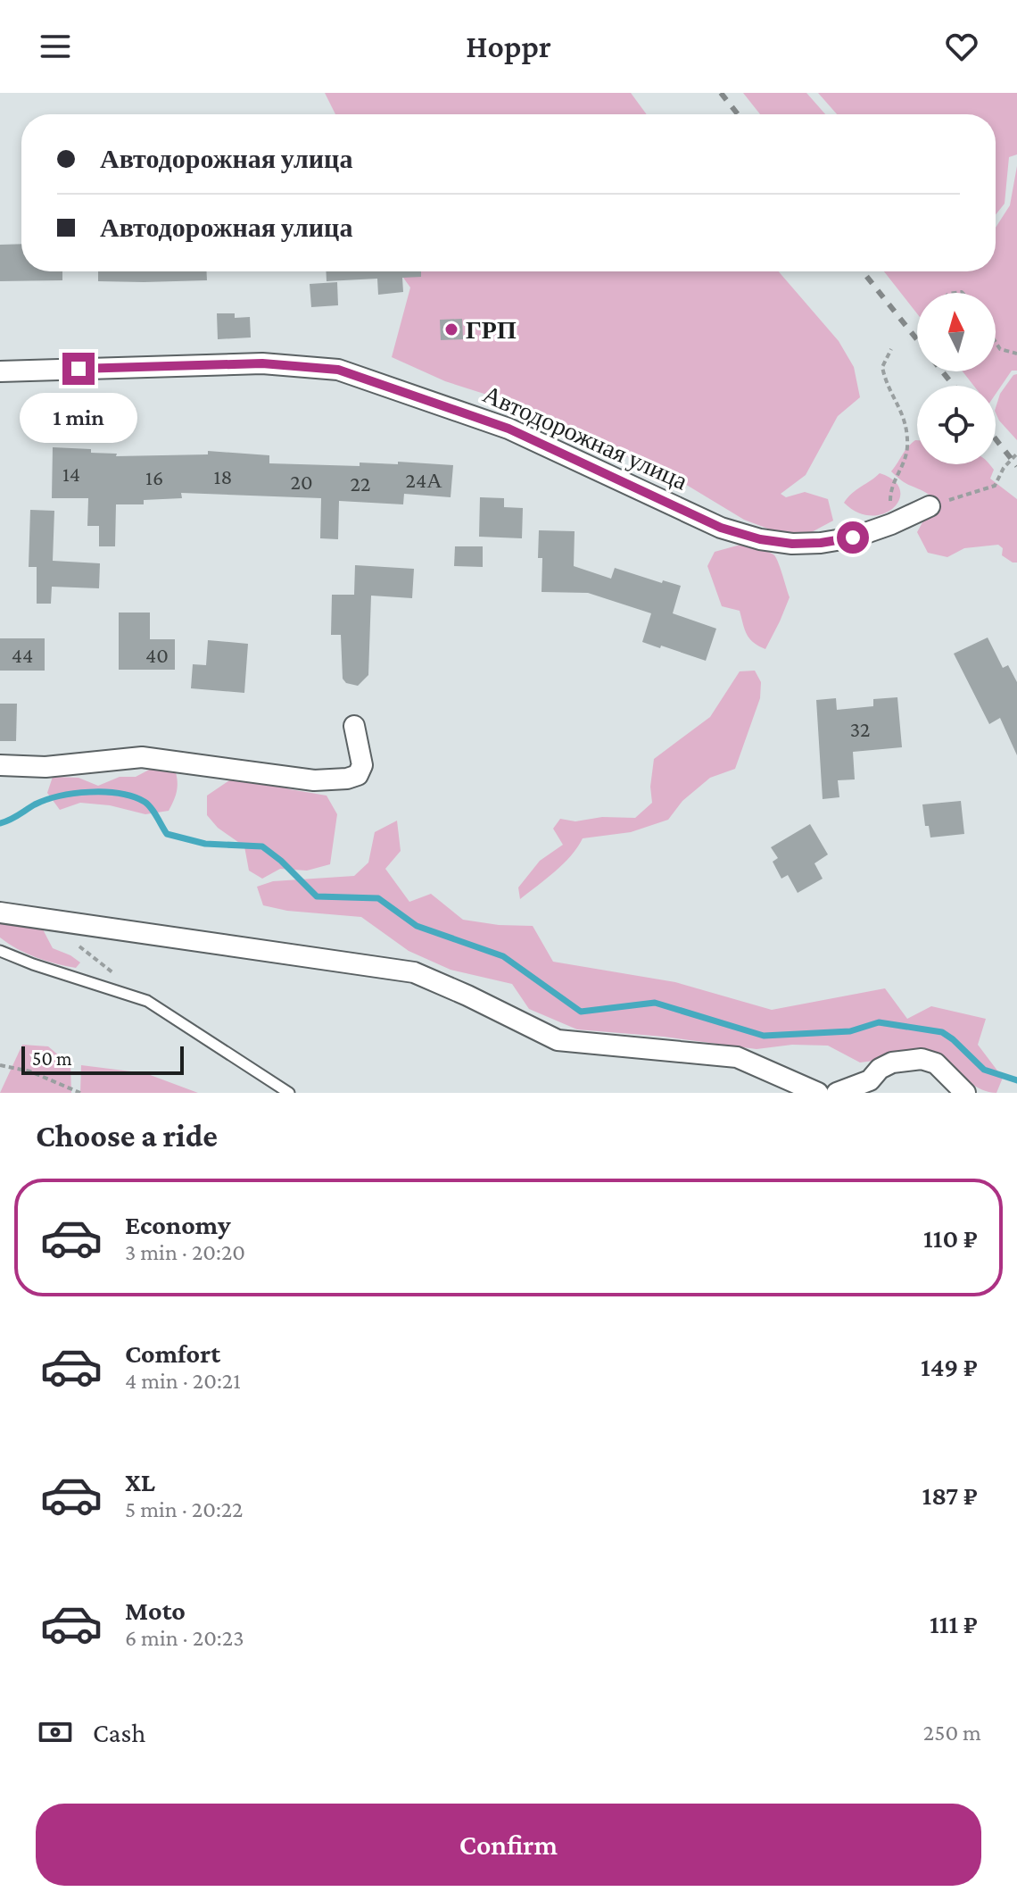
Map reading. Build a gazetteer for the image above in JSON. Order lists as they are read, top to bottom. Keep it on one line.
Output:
{"streets":{"street":["Автодорожная улица"]},"places":["ГРП"],"house_numbers":["14","18","16","24А","20","22","44","40","32"],"scale_bar":"50 m","north":"top","page":{"header":"Hoppr","banner":["Автодорожная улица","Автодорожная улица"],"bubble":"1 min","scale":"50 m","heading":"Choose a ride","list":[{"name":"Economy","note":"3 min · 20:20","value":"110 ₽"},{"name":"Comfort","note":"4 min · 20:21","value":"149 ₽"},{"name":"XL","note":"5 min · 20:22","value":"187 ₽"},{"name":"Moto","note":"6 min · 20:23","value":"111 ₽"}],"pay":["Cash","250 m"],"buttons":"Confirm"}}
